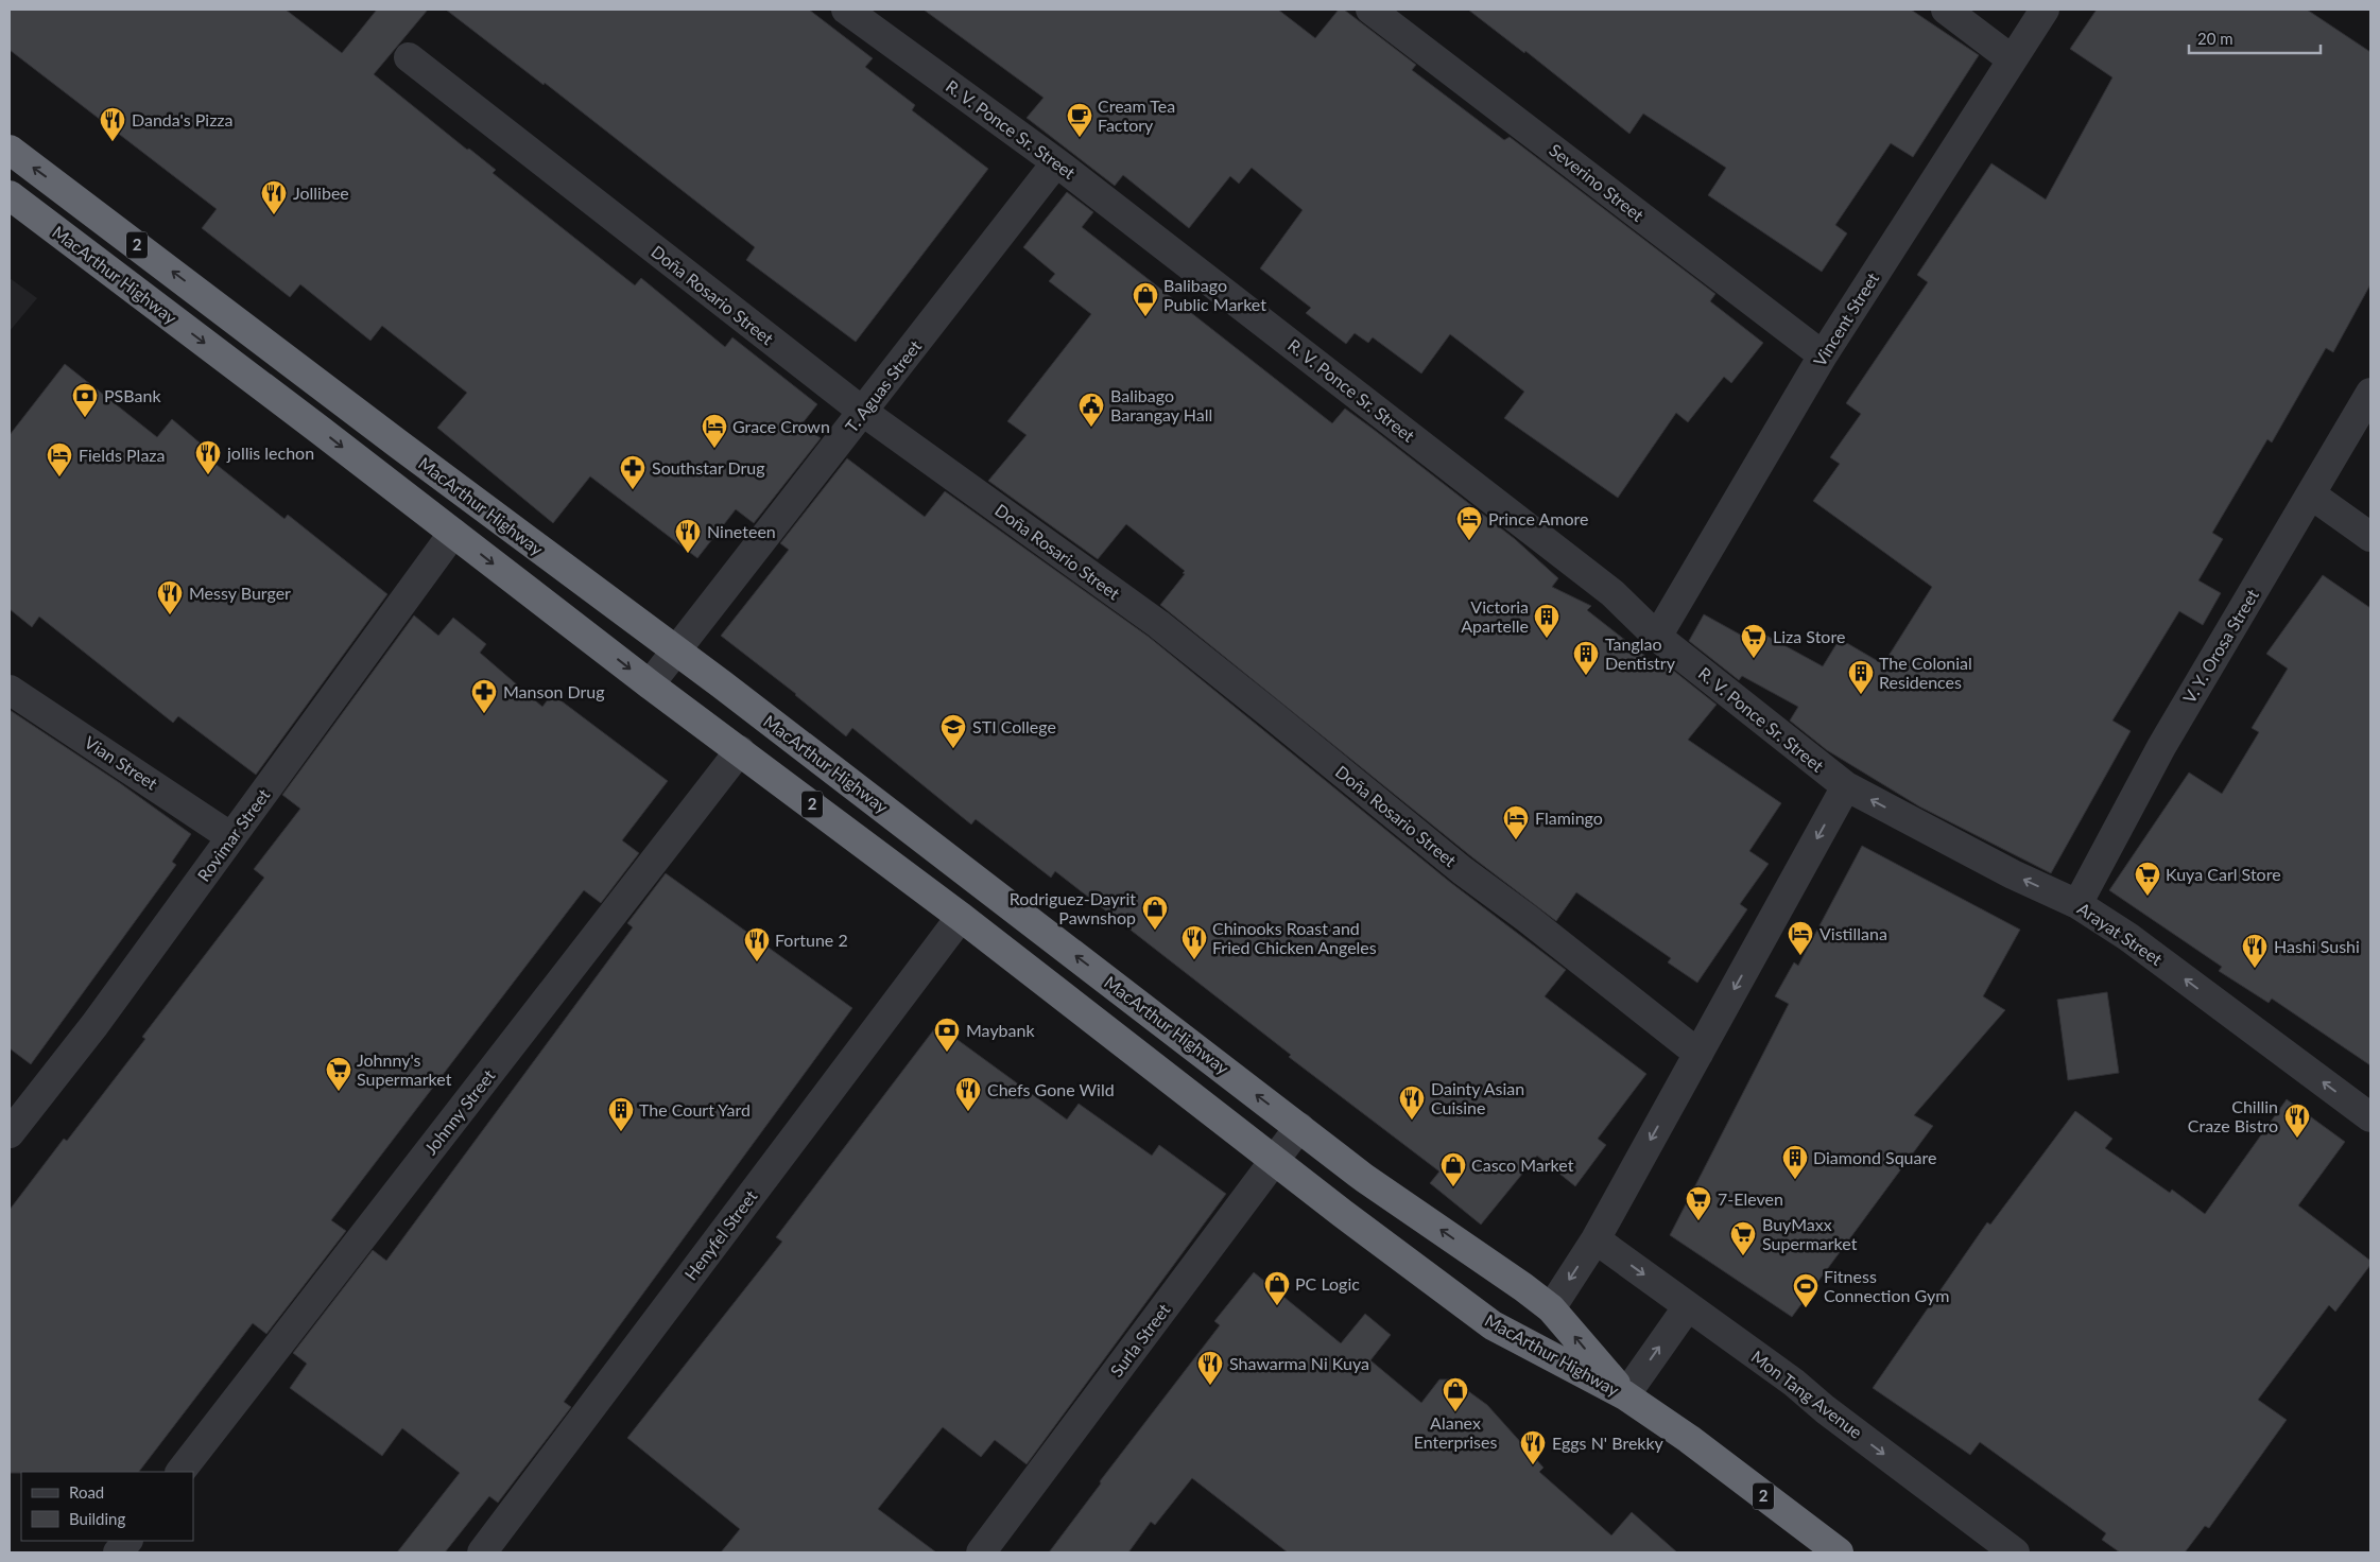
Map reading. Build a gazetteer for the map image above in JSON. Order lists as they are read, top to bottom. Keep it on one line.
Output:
{"streets":{"highway":["2","MacArthur Highway"],"street":["R. V. Ponce Sr. Street","Severino Street","Doña Rosario Street","Vincent Street","T. Aguas Street","V. Y. Orosa Street","Vian Street","Rovimar Street","Arayat Street","Johnny Street","Henyfel Street","Surla Street","Mon Tang Avenue"]},"crossings":[["R. V. Ponce Sr. Street","Vincent Street"],["R. V. Ponce Sr. Street","T. Aguas Street"],["R. V. Ponce Sr. Street","Arayat Street"],["Severino Street","Vincent Street"],["MacArthur Highway","T. Aguas Street"],["MacArthur Highway","Rovimar Street"],["MacArthur Highway","Johnny Street"],["MacArthur Highway","Henyfel Street"],["MacArthur Highway","Surla Street"],["Doña Rosario Street","T. Aguas Street"],["V. Y. Orosa Street","Arayat Street"],["Vian Street","Rovimar Street"]],"one_way":["Arayat Street","Mon Tang Avenue"],"places":{"cafe":["Cream Tea Factory"],"restaurant":["Danda's Pizza","Jollibee","jollis lechon","Nineteen","Messy Burger","Chinooks Roast and Fried Chicken Angeles","Fortune 2","Hashi Sushi","Chefs Gone Wild","Dainty Asian Cuisine","Chillin Craze Bistro","Shawarma Ni Kuya","Eggs N' Brekky"],"shop":["Balibago Public Market","Rodriguez-Dayrit Pawnshop","Casco Market","PC Logic","Alanex Enterprises"],"bank":["PSBank","Maybank"],"public building":["Balibago Barangay Hall"],"hotel":["Grace Crown","Fields Plaza","Prince Amore","Flamingo","Vistillana"],"pharmacy":["Southstar Drug","Manson Drug"],"building":["Victoria Apartelle","Tanglao Dentistry","The Colonial Residences","The Court Yard","Diamond Square"],"supermarket":["Liza Store","Kuya Carl Store","Johnny's Supermarket","7-Eleven","BuyMaxx Supermarket"],"school or university":["STI College"],"sports":["Fitness Connection Gym"]},"legend":["Road","Building"],"scale_bar":"20 m"}
